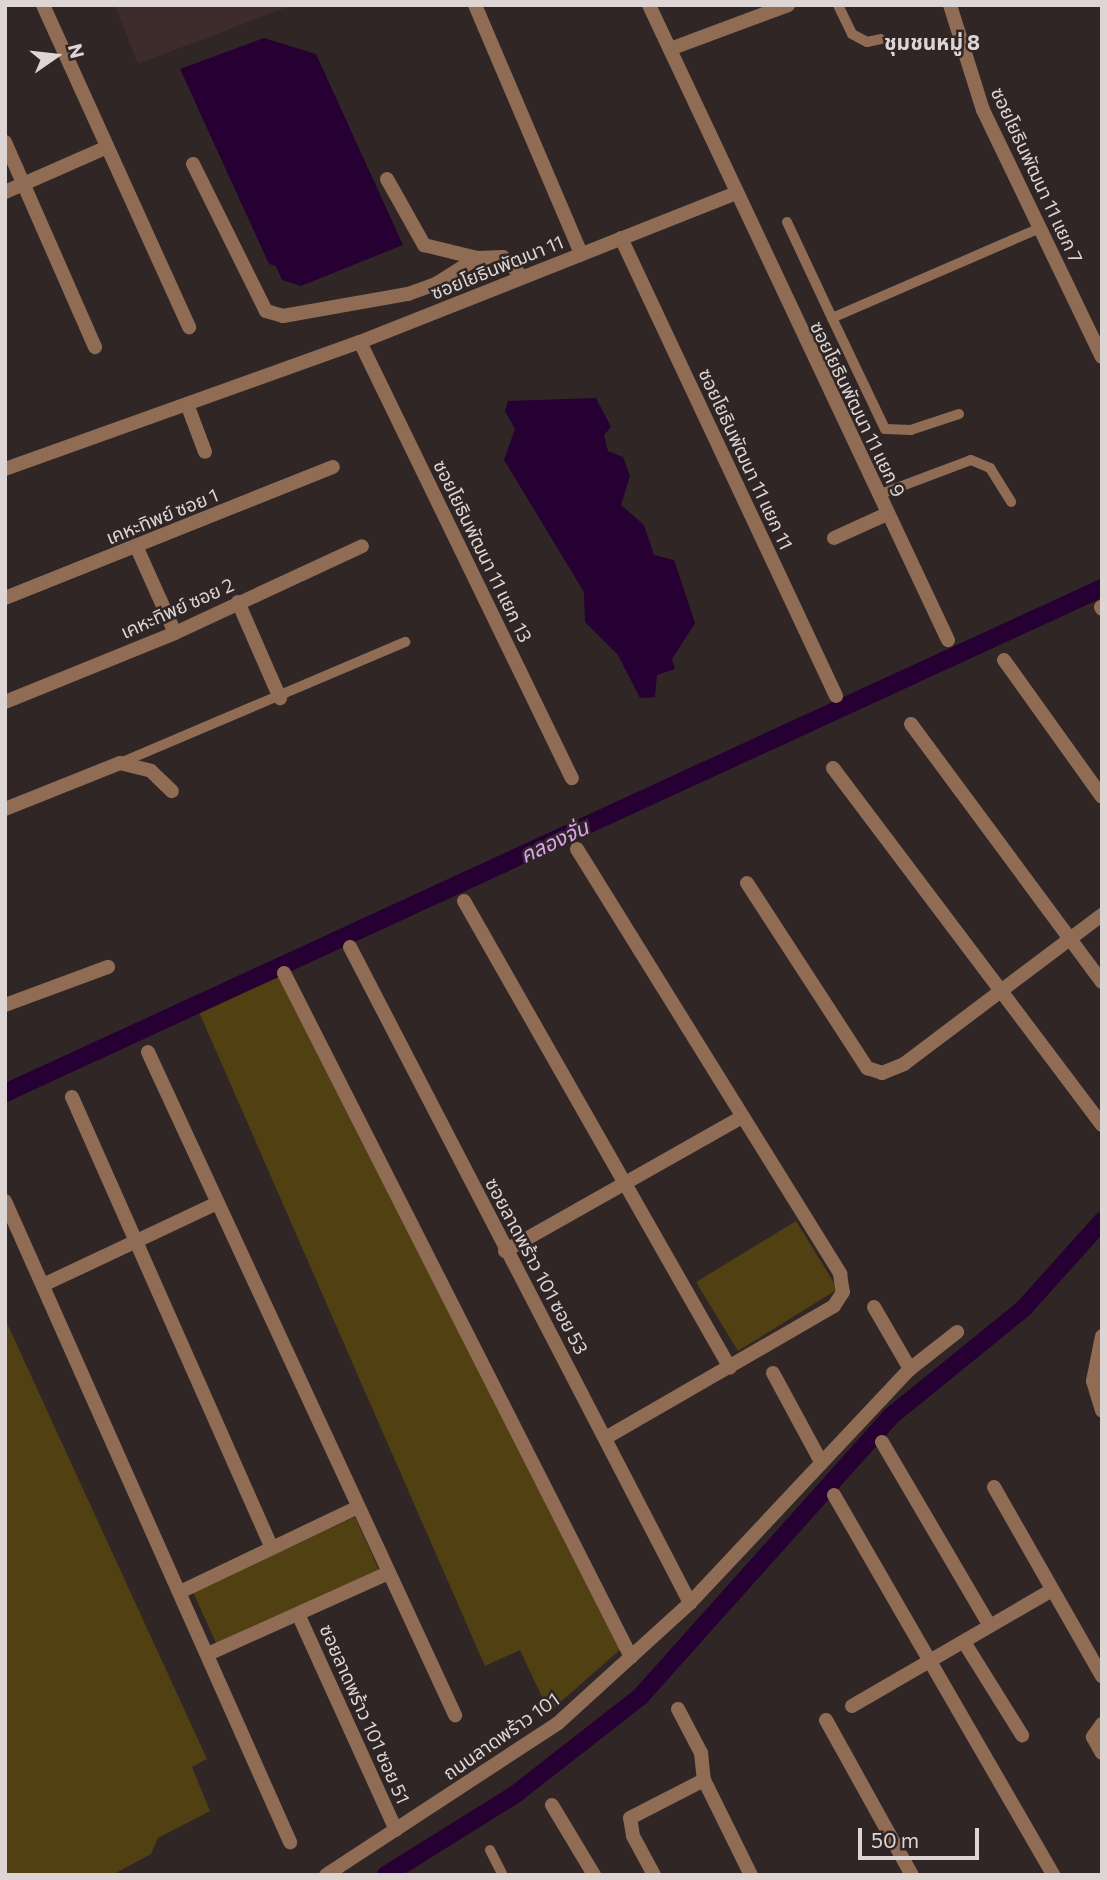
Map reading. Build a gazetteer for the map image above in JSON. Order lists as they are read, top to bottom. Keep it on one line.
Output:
{"streets":{"street":["ซอยโยธินพัฒนา 11 แยก 7","ซอยโยธินพัฒนา 11","ซอยโยธินพัฒนา 11 แยก 9","ซอยโยธินพัฒนา 11 แยก 11","เคหะทิพย์ ซอย 1","ซอยโยธินพัฒนา 11 แยก 13","เคหะทิพย์ ซอย 2","ซอยลาดพร้าว 101 ซอย 53","ซอยลาดพร้าว 101 ซอย 51","ถนนลาดพร้าว 101"]},"crossings":[["ซอยโยธินพัฒนา 11","ซอยโยธินพัฒนา 11 แยก 9"],["ซอยโยธินพัฒนา 11","ซอยโยธินพัฒนา 11 แยก 11"],["ซอยโยธินพัฒนา 11","ซอยโยธินพัฒนา 11 แยก 13"],["ซอยลาดพร้าว 101 ซอย 53","ถนนลาดพร้าว 101"],["ซอยลาดพร้าว 101 ซอย 51","ถนนลาดพร้าว 101"]],"districts":["ชุมชนหมู่ 8"],"water":["คลองจั่น"],"scale_bar":"50 m","north":"right"}
